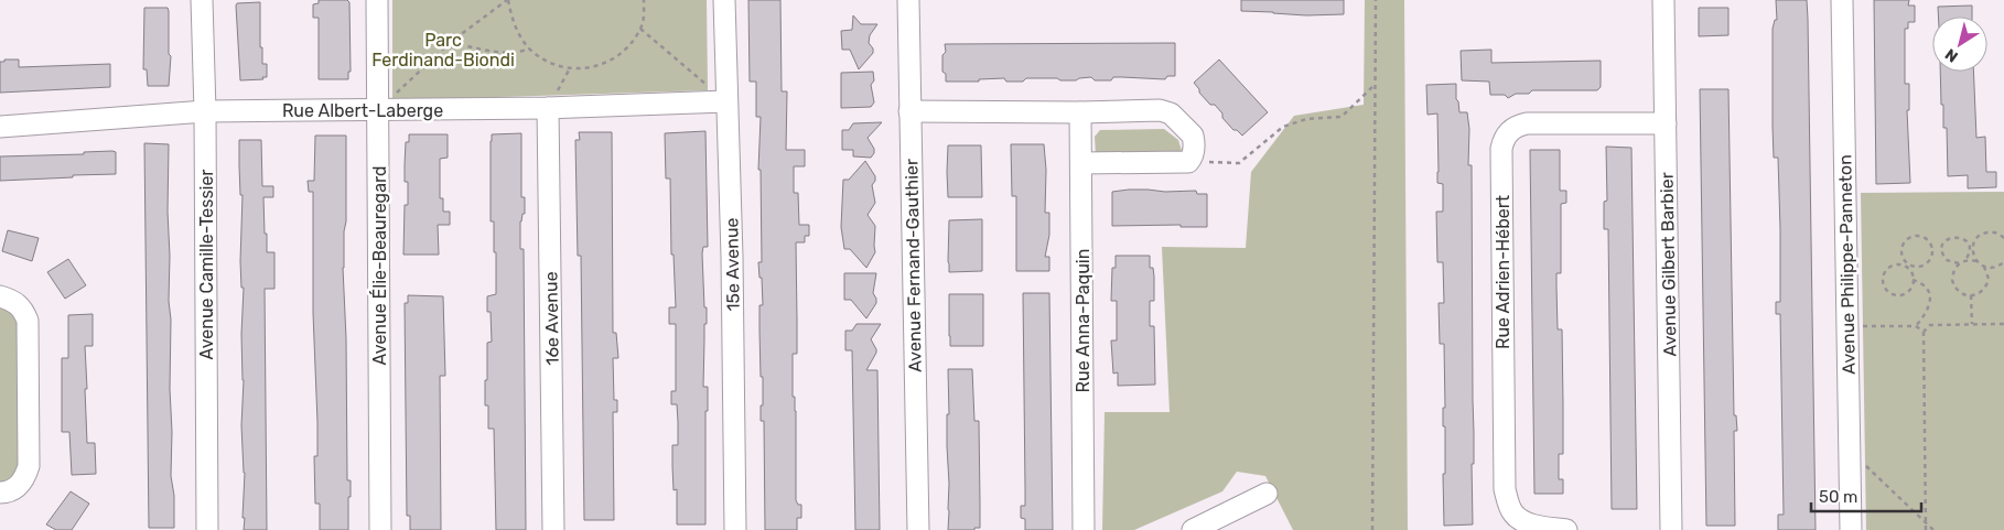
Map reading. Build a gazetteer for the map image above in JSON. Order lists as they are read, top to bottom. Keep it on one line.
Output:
{"streets":{"street":["Rue Albert-Laberge","Avenue Camille-Tessier","15e Avenue","Avenue Gilbert Barbier","Avenue Philippe-Panneton","Avenue Élie-Beauregard","Avenue Fernand-Gauthier","Rue Adrien-Hébert","16e Avenue","Rue Anna-Paquin"]},"crossings":[["Rue Albert-Laberge","Avenue Camille-Tessier"],["Rue Albert-Laberge","15e Avenue"],["Rue Albert-Laberge","Avenue Élie-Beauregard"],["Rue Albert-Laberge","16e Avenue"],["Avenue Gilbert Barbier","Rue Adrien-Hébert"]],"parks":["Parc Ferdinand-Biondi"],"scale_bar":"50 m","north":"bottom left"}
